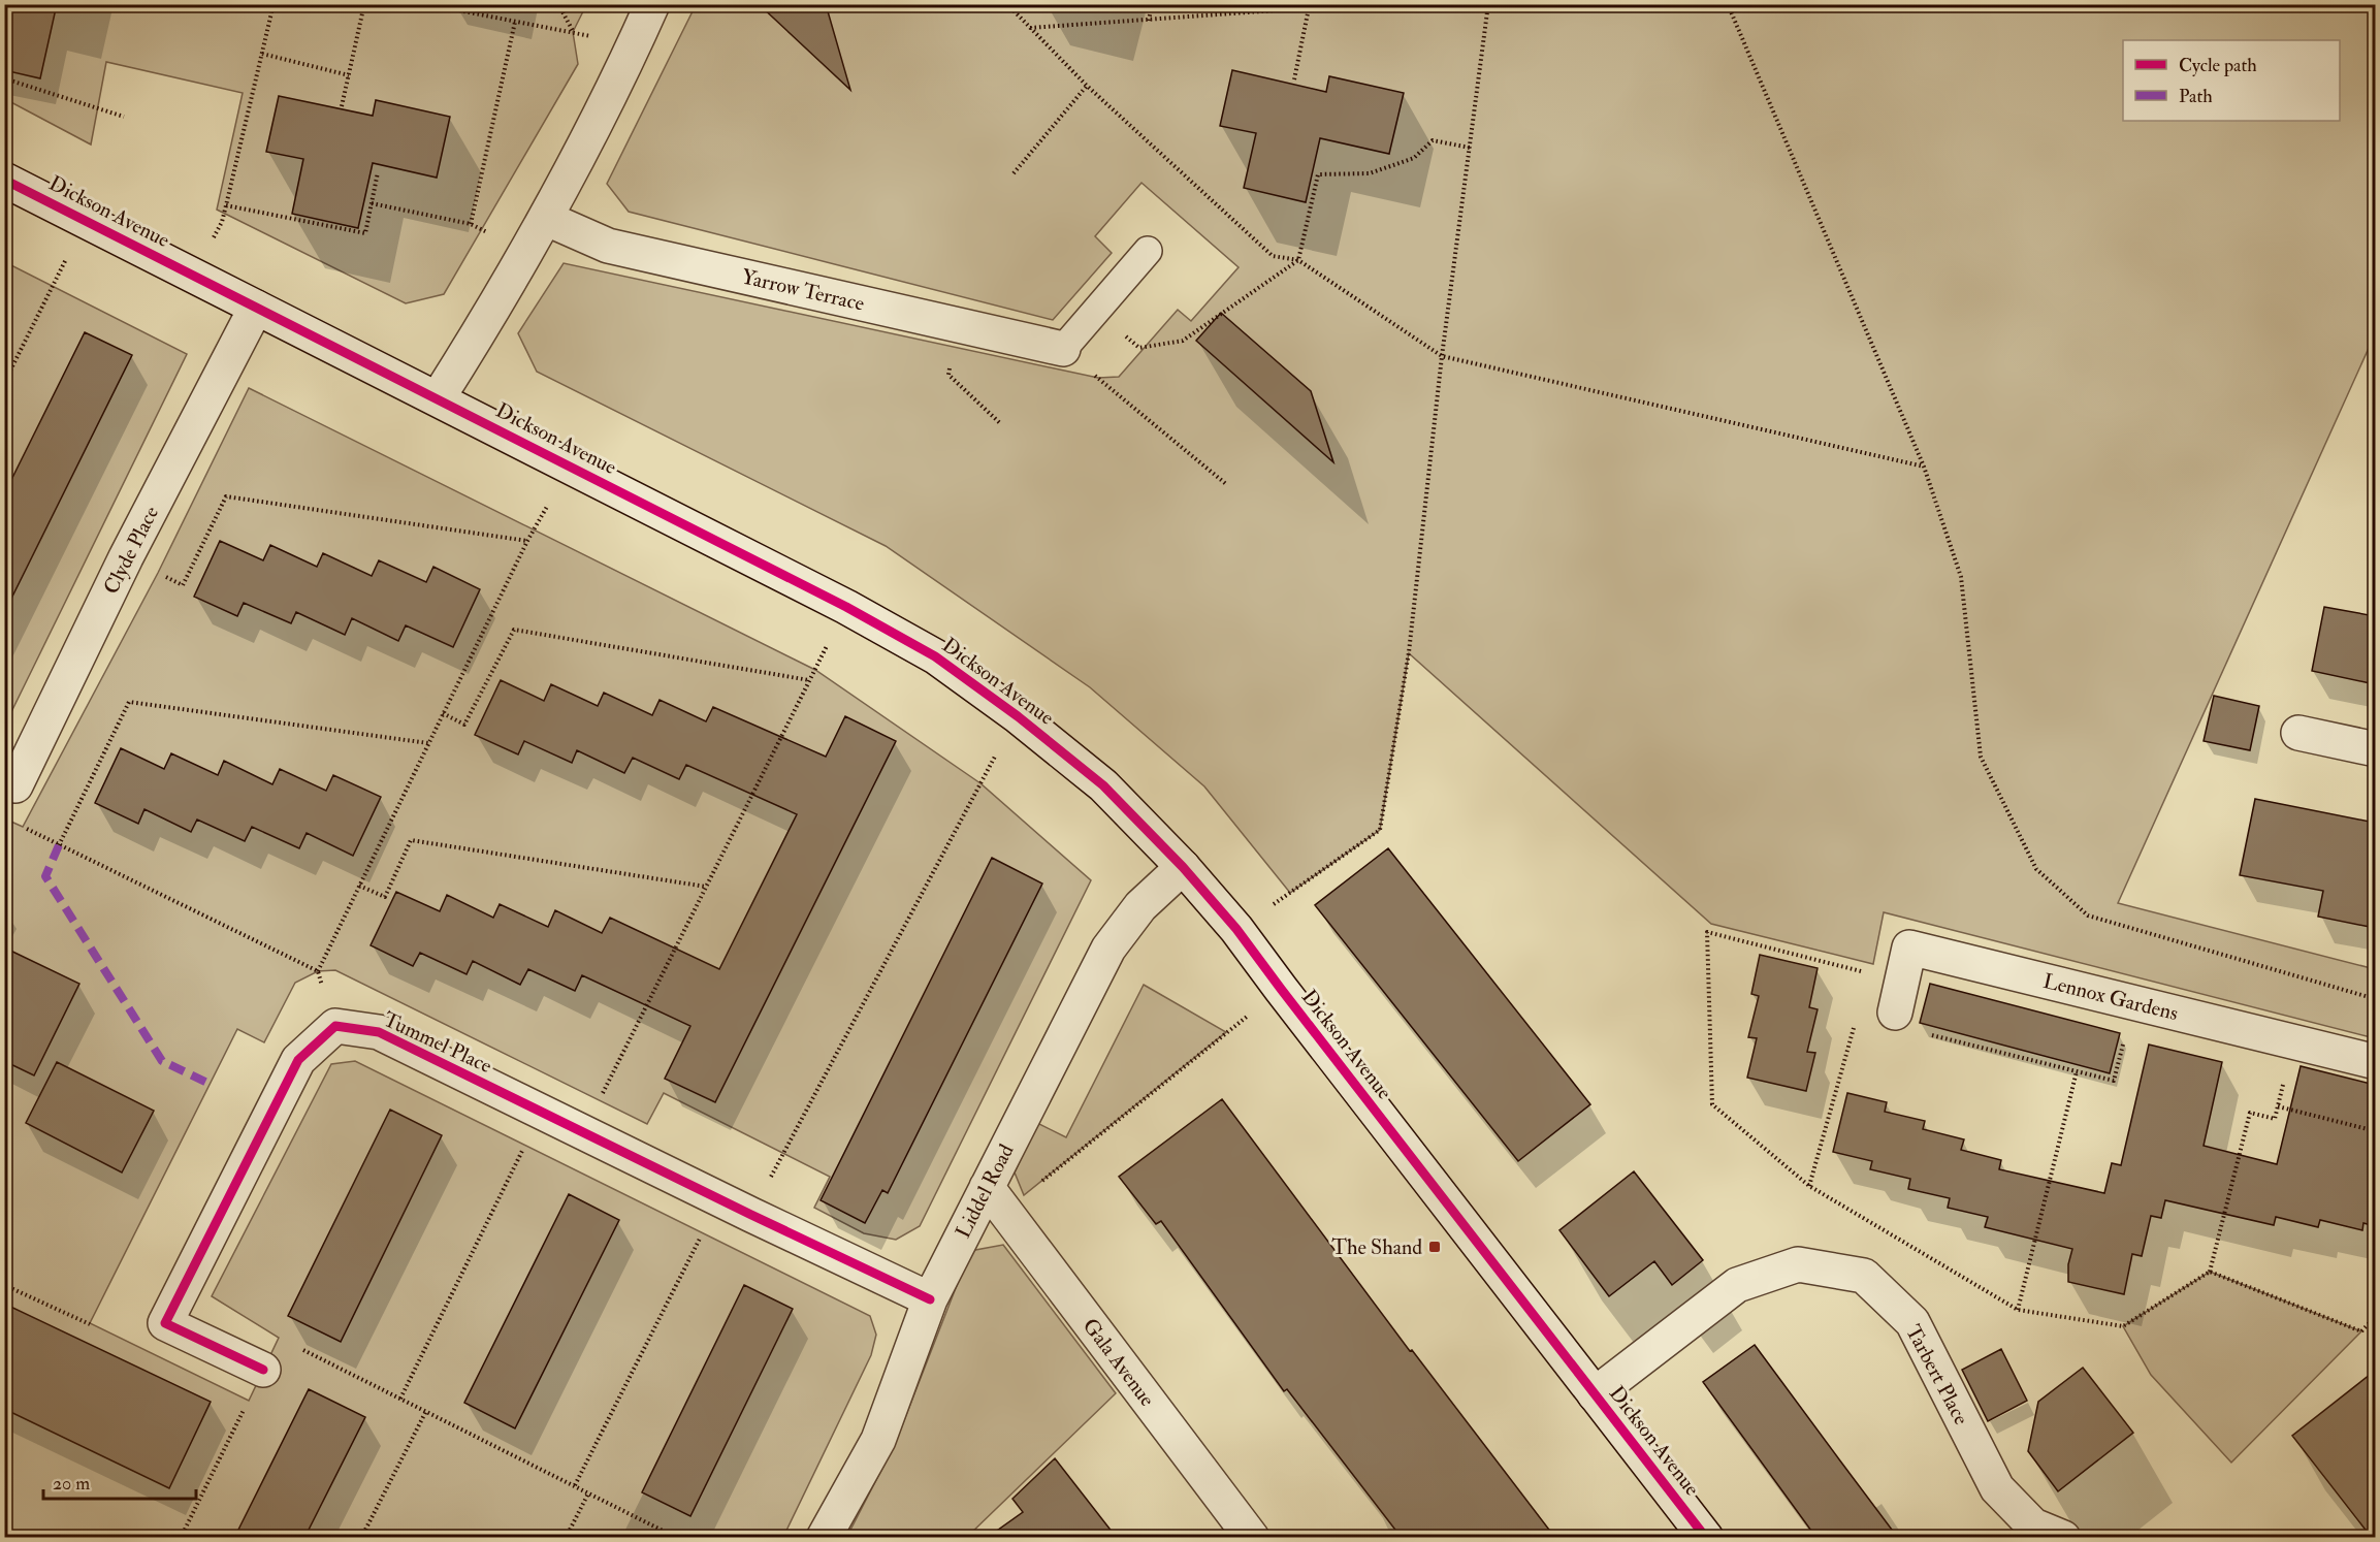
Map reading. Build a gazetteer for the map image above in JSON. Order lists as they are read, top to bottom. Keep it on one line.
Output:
{"streets":{"street":["Dickson Avenue","Yarrow Terrace","Clyde Place","Lennox Gardens","Tummel Place","Liddel Road","Gala Avenue","Tarbert Place"]},"crossings":[["Dickson Avenue","Clyde Place"],["Dickson Avenue","Liddel Road"],["Dickson Avenue","Tarbert Place"],["Tummel Place","Liddel Road"],["Liddel Road","Gala Avenue"]],"places":{"transit":["The Shand"]},"legend":["Cycle path","Path"],"scale_bar":"20 m"}
